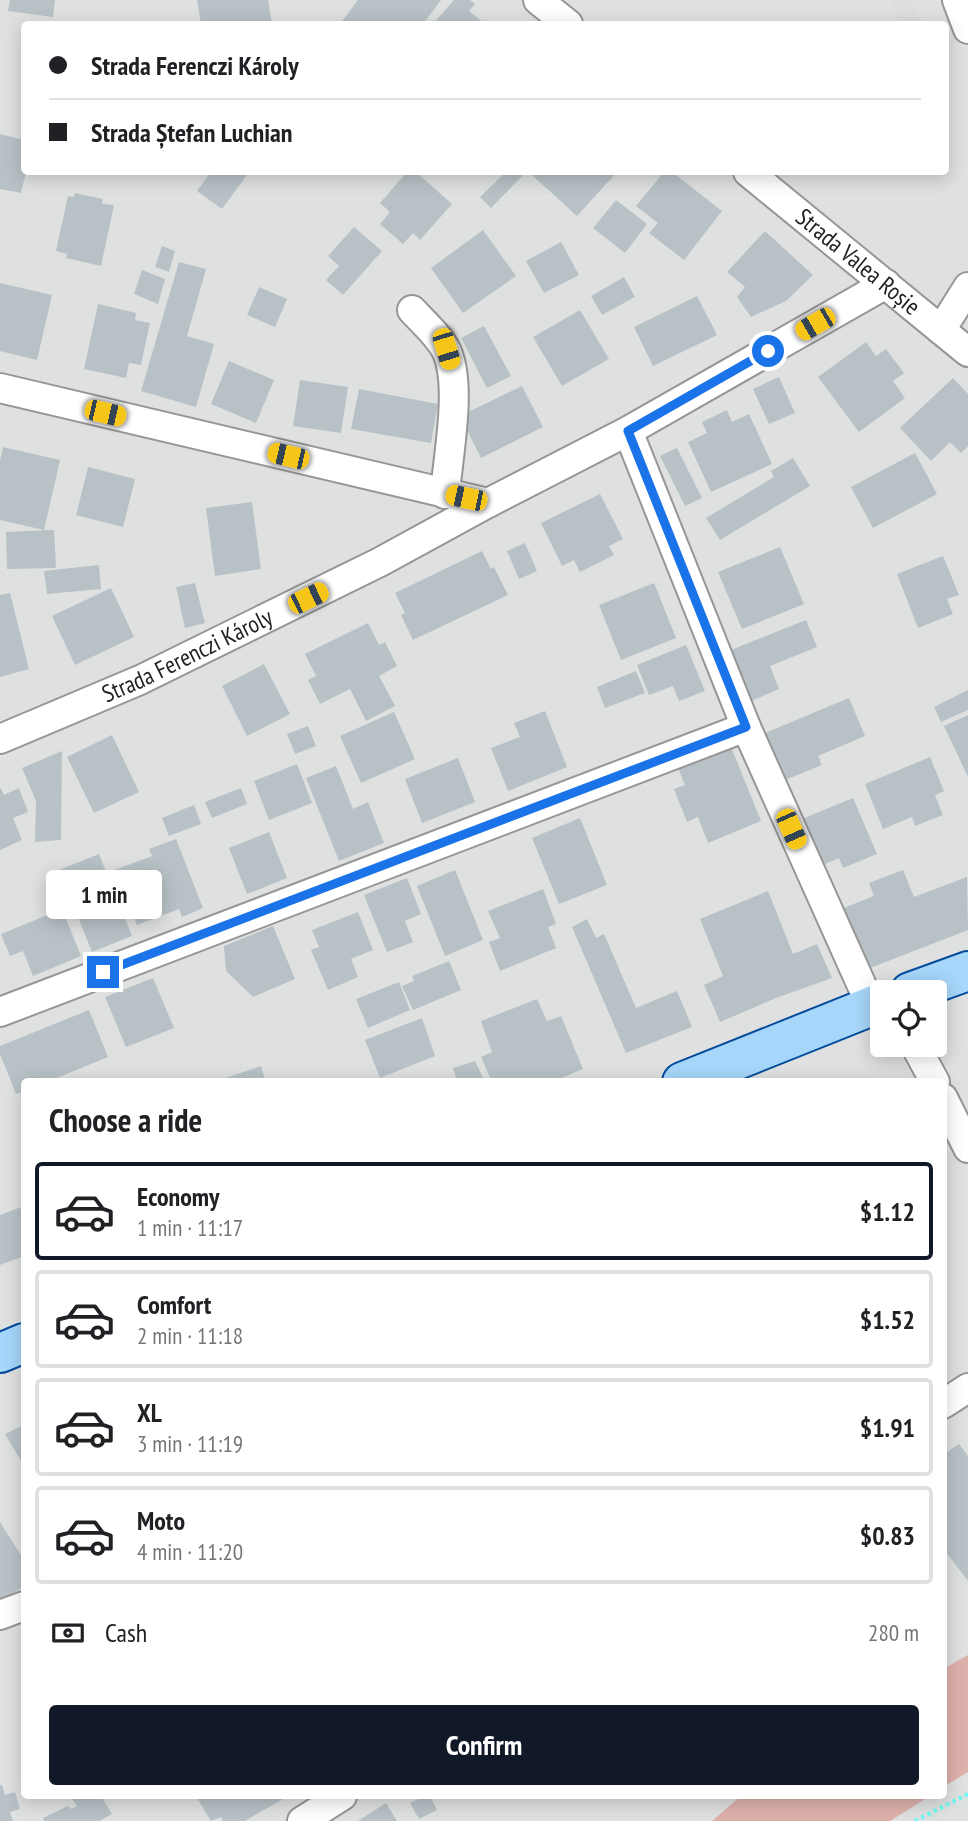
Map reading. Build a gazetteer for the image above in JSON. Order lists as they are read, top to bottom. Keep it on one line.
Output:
{"streets":{"street":["Strada Valea Roșie","Strada Ferenczi Károly"]},"crossings":[["Strada Valea Roșie","Strada Ferenczi Károly"]],"page":{"banner":["Strada Ferenczi Károly","Strada Ștefan Luchian"],"bubble":"1 min","heading":"Choose a ride","list":[{"name":"Economy","note":"1 min · 11:17","value":"$1.12"},{"name":"Comfort","note":"2 min · 11:18","value":"$1.52"},{"name":"XL","note":"3 min · 11:19","value":"$1.91"},{"name":"Moto","note":"4 min · 11:20","value":"$0.83"}],"pay":["Cash","280 m"],"buttons":"Confirm"}}
